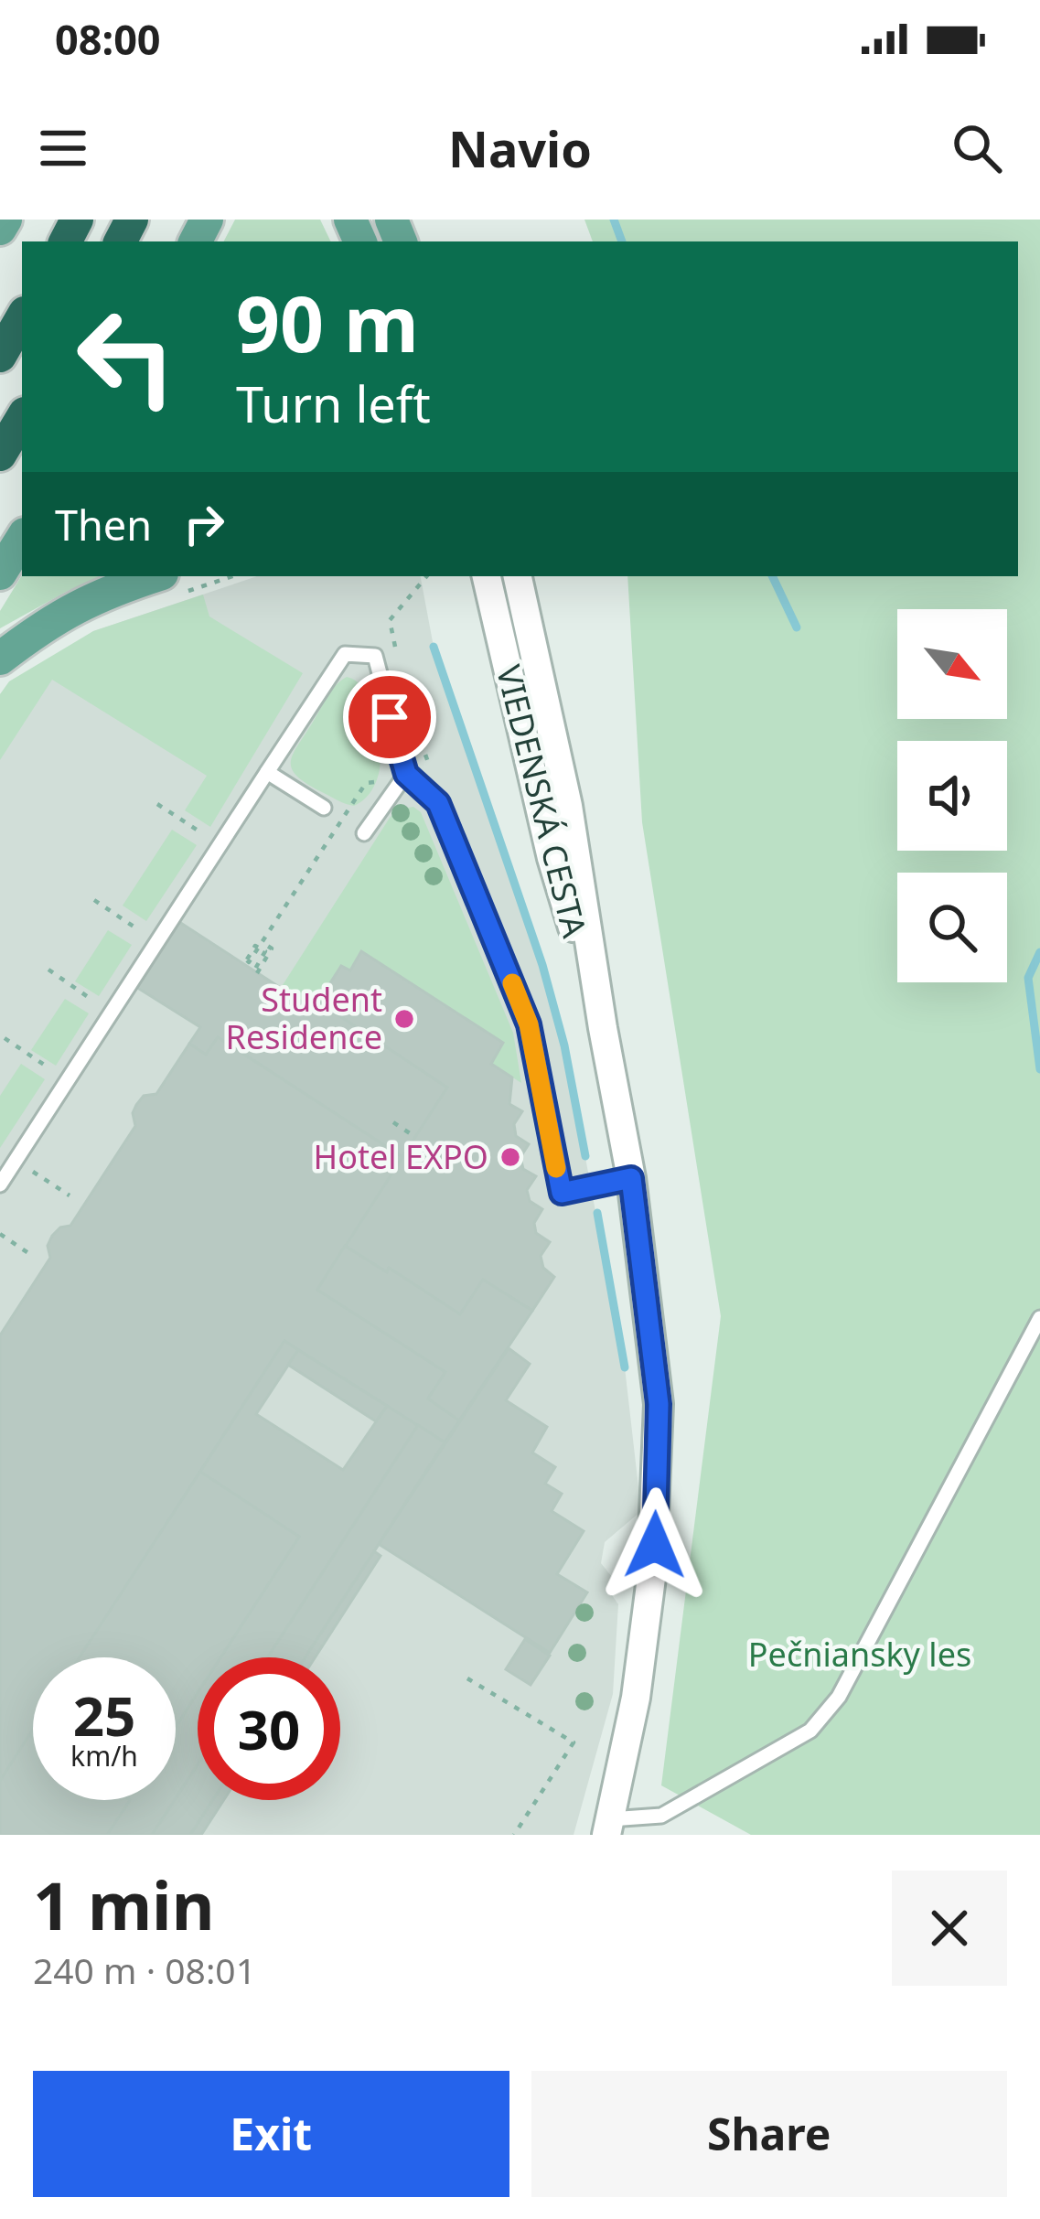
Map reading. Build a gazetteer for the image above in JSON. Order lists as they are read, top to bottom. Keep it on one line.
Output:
{"streets":{"street":["VIEDENSKÁ CESTA"]},"parks":["Pečniansky les"],"places":["Student Residence","Hotel EXPO"],"north":"bottom right","page":{"status":"08:00","header":"Navio","turn":["90 m","Turn left"],"then":"Then","speed":"25 km/h","limit":"30","heading":["1 min","240 m · 08:01"],"buttons":["Exit","Share"]}}
